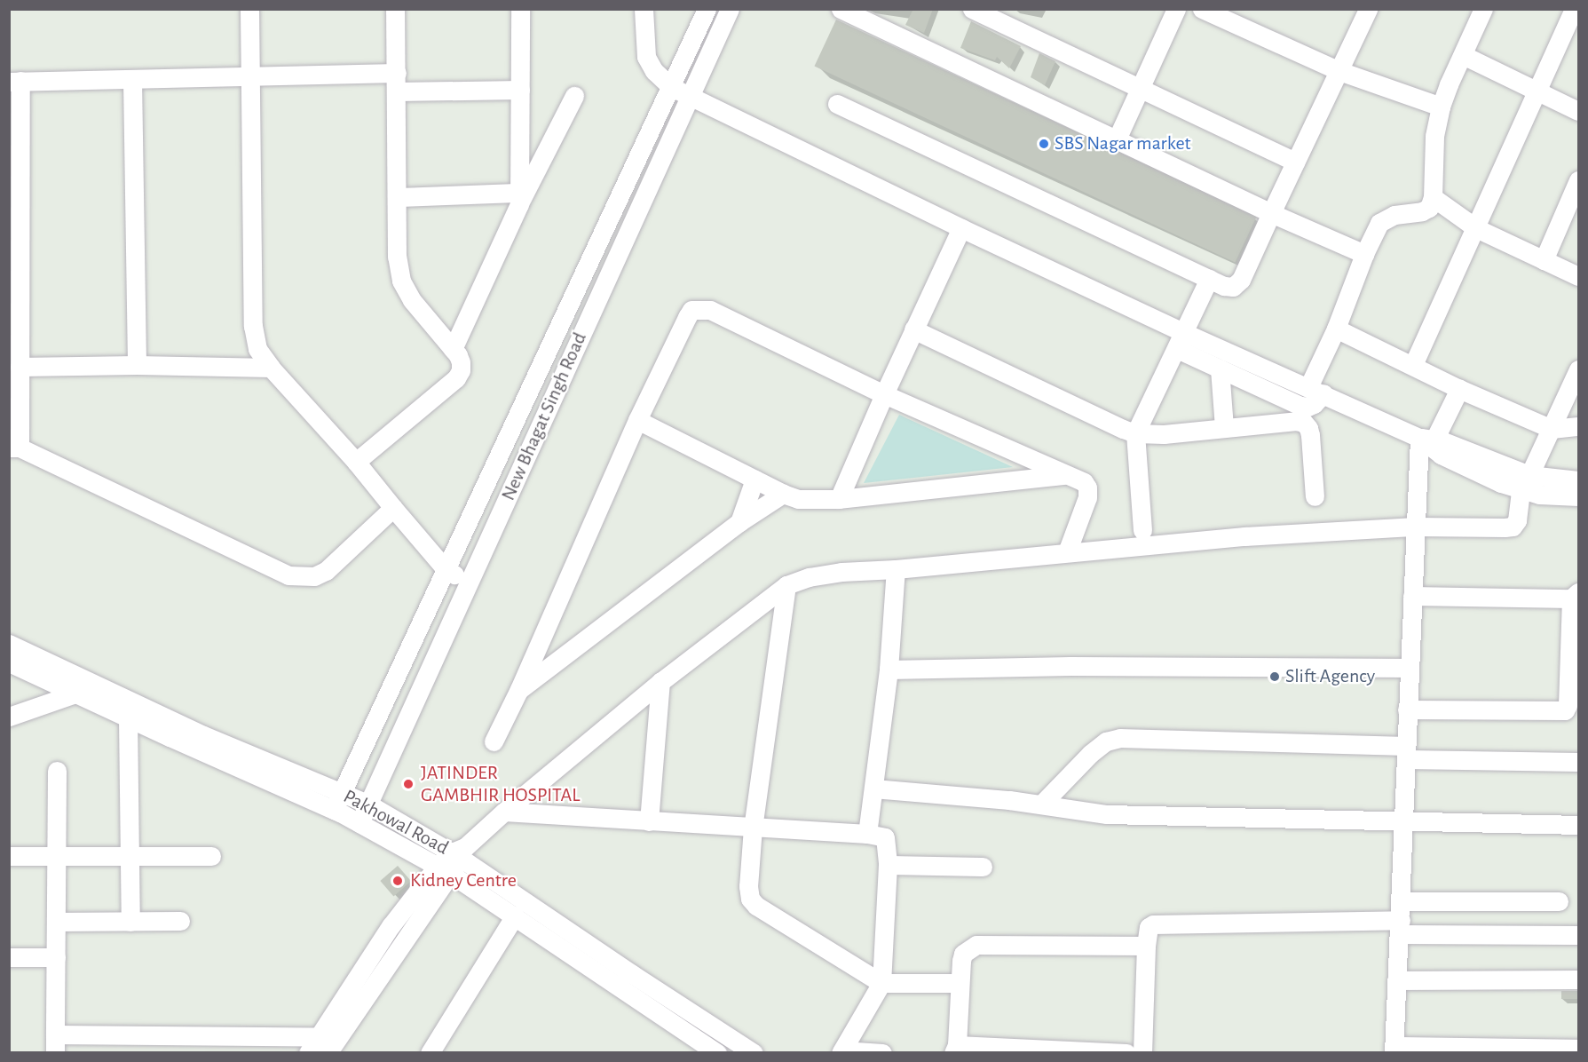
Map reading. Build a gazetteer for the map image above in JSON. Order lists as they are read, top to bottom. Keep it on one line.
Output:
{"streets":{"street":["New Bhagat Singh Road","Pakhowal Road"]},"crossings":[["New Bhagat Singh Road","Pakhowal Road"]],"places":["SBS Nagar market","Slift Agency","JATINDER GAMBHIR HOSPITAL","Kidney Centre"]}
